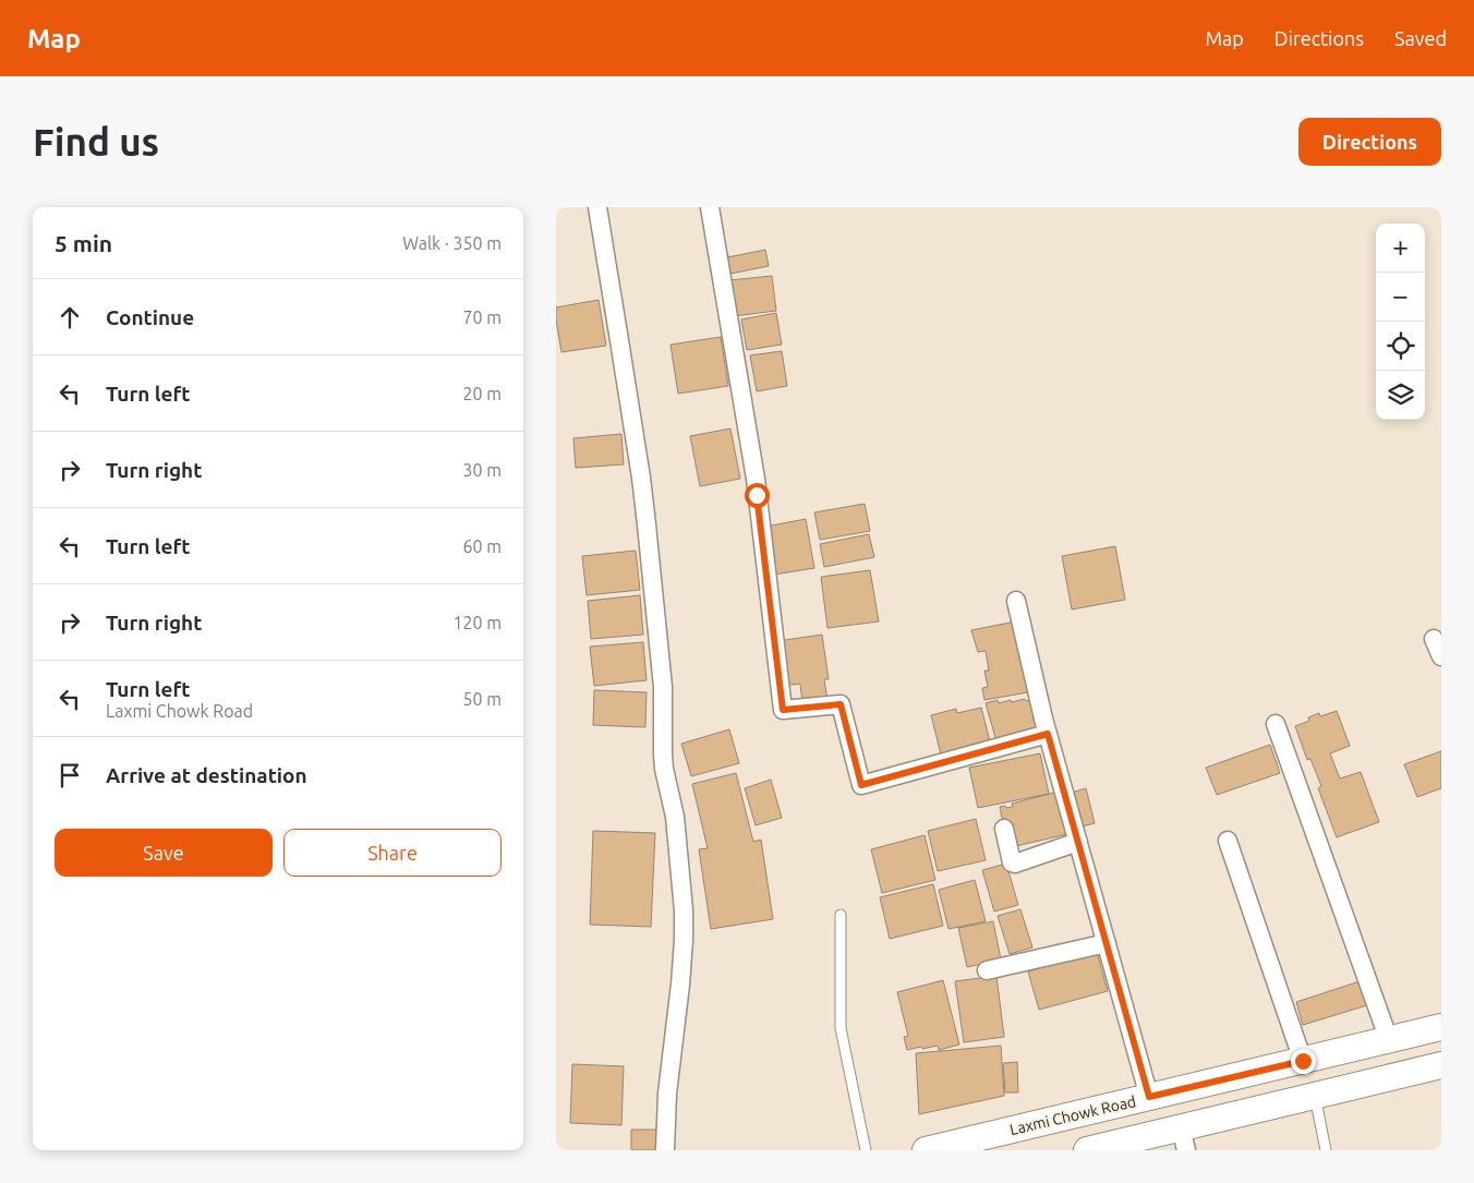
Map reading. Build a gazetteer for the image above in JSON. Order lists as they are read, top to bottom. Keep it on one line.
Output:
{"streets":{"main road":["Laxmi Chowk Road"]},"page":{"header":"Map","nav":["Map","Directions","Saved"],"buttons":["Directions",["Save","Share"]],"title":"Find us","heading":["5 min","Walk · 350 m"],"map_buttons":["+","−"],"list":[["Continue","70 m"],["Turn left","20 m"],["Turn right","30 m"],["Turn left","60 m"],["Turn right","120 m"],["Turn left","Laxmi Chowk Road","50 m"],"Arrive at destination"]}}
